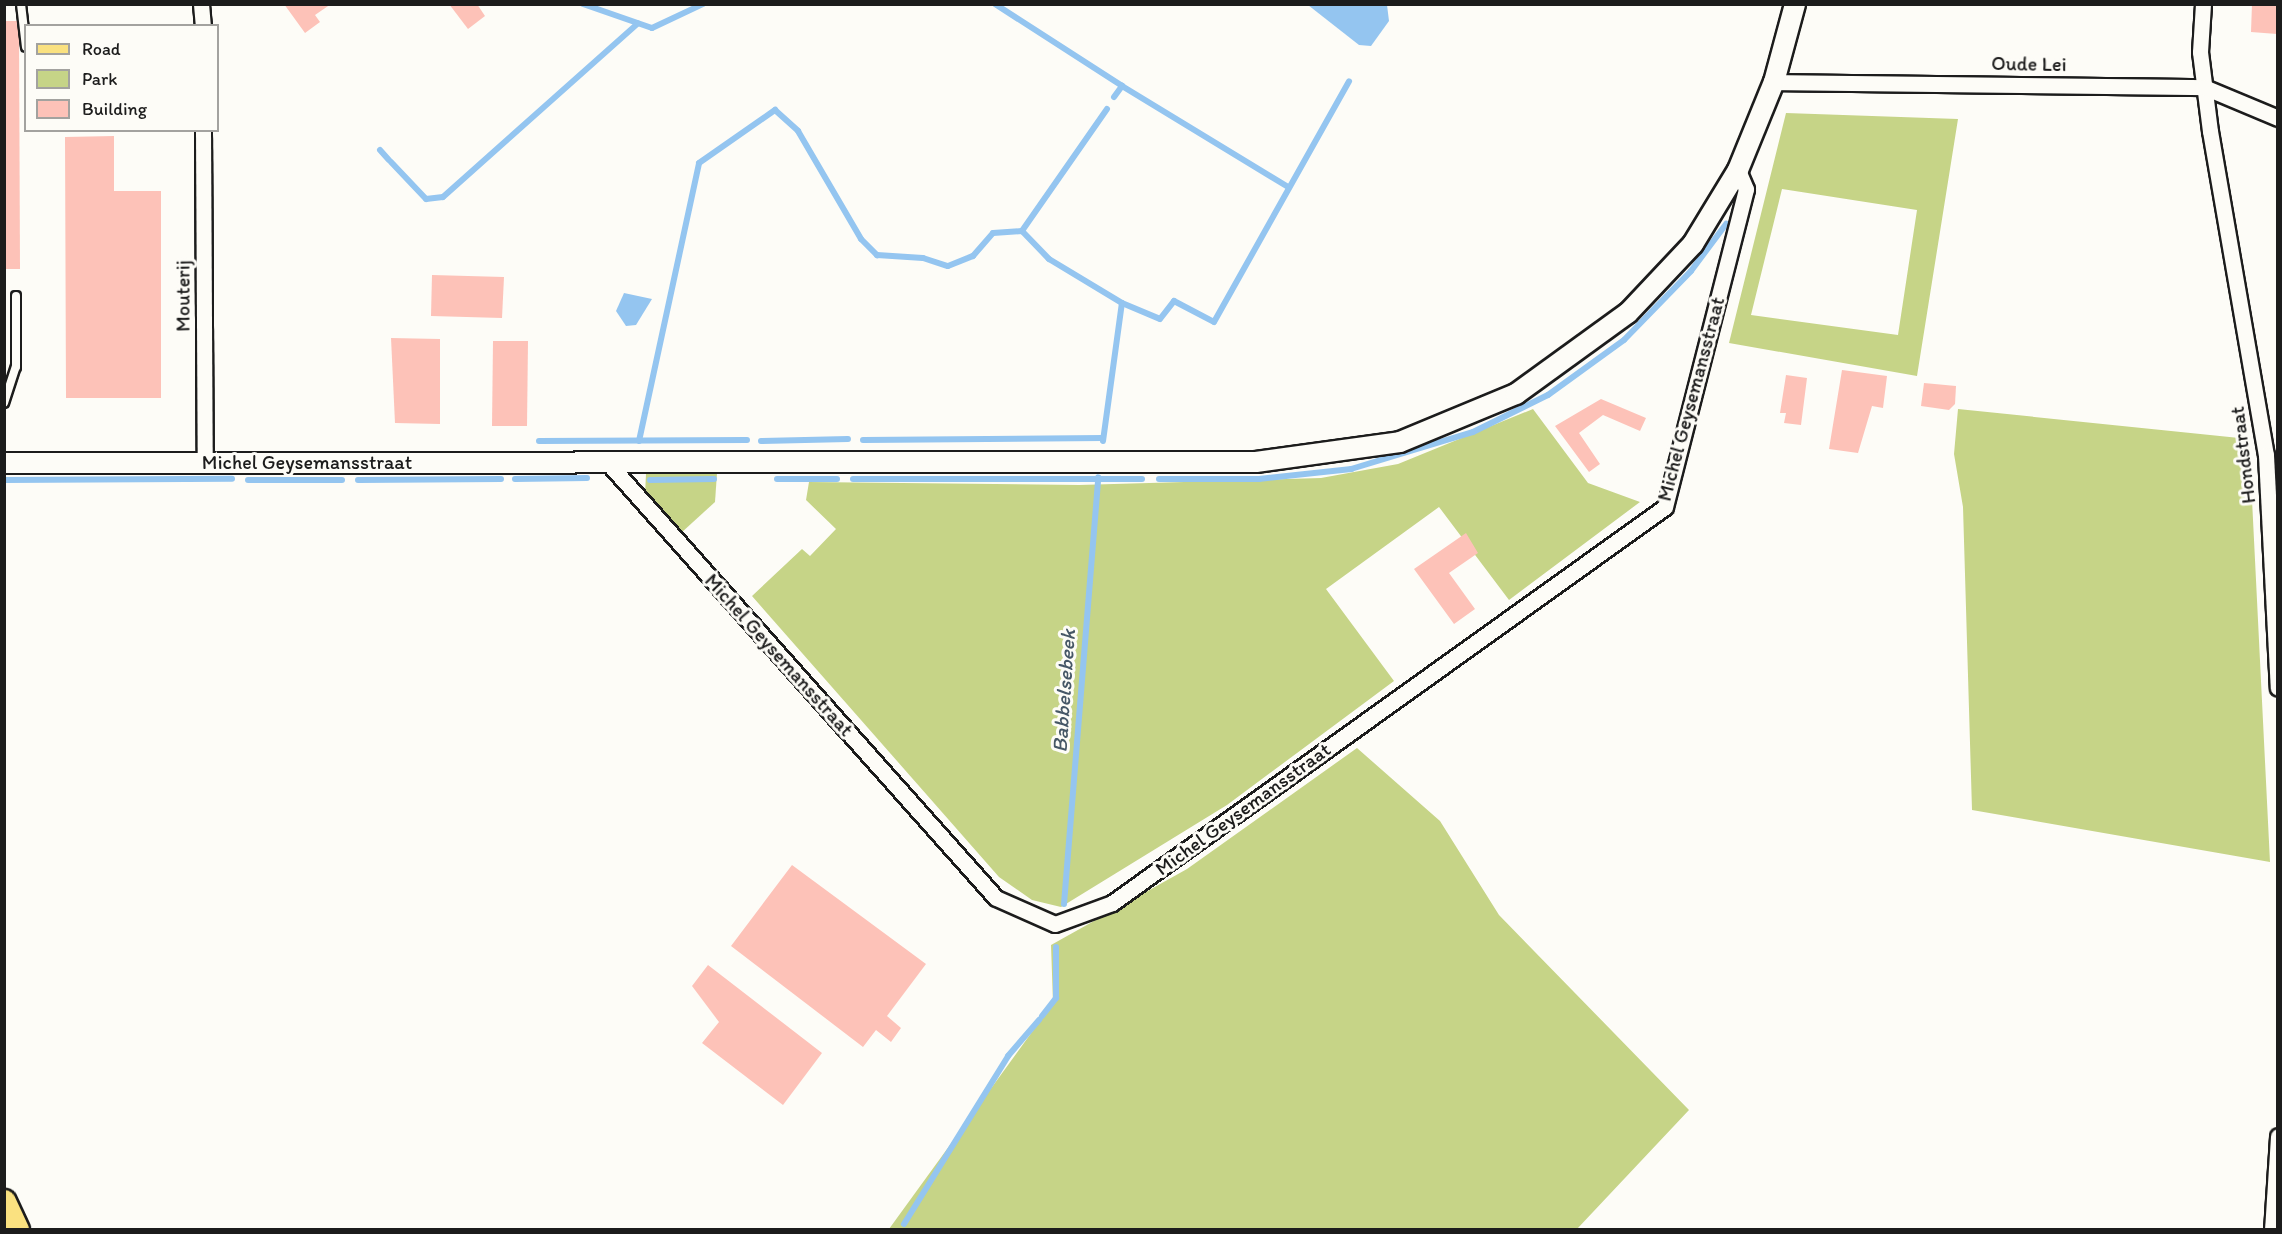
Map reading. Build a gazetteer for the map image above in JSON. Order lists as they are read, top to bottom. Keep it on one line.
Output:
{"streets":{"street":["Oude Lei","Mouterij","Michel Geysemansstraat","Hondstraat"]},"crossings":[["Oude Lei","Michel Geysemansstraat"],["Oude Lei","Hondstraat"],["Mouterij","Michel Geysemansstraat"]],"water":["Babbelsebeek"],"legend":["Road","Park","Building"]}
